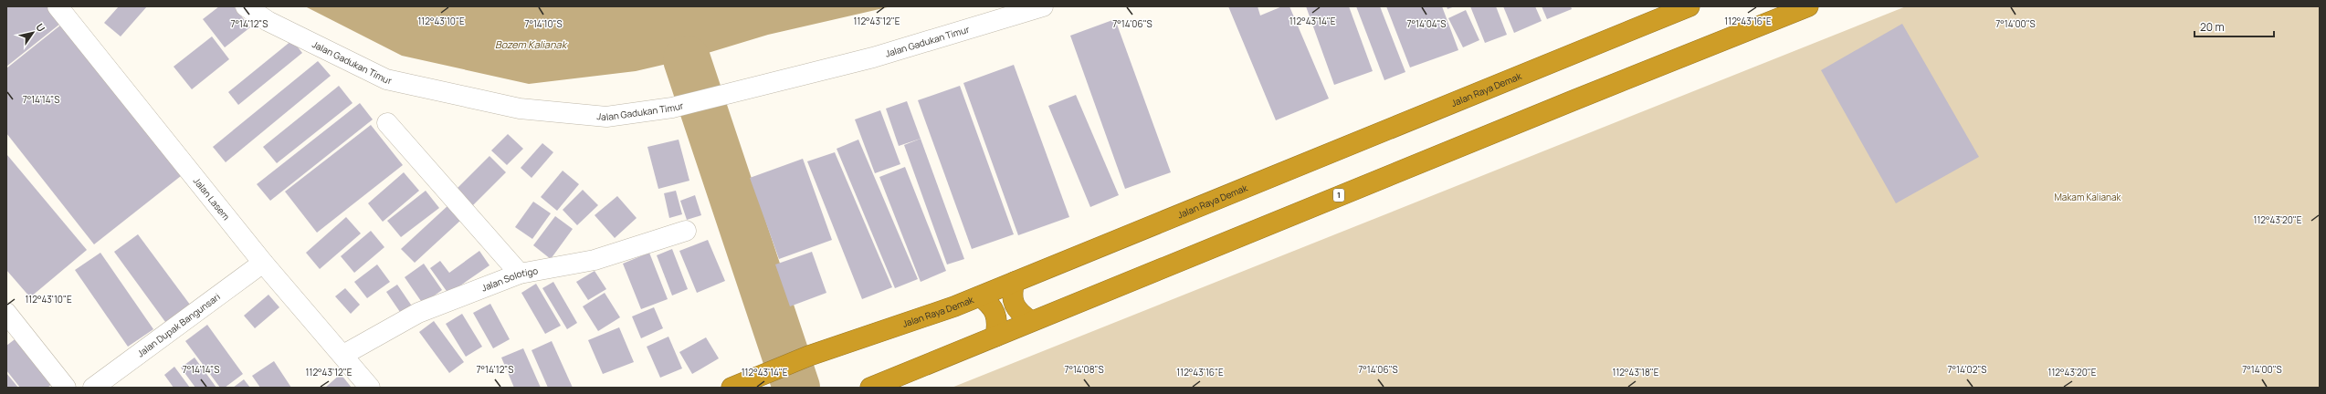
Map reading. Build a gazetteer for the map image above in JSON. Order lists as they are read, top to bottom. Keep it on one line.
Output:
{"streets":{"highway":["Jalan Raya Demak","1"],"street":["Jalan Gadukan Timur","Jalan Lasem","Jalan Solotigo","Jalan Dupak Bangunsari"]},"crossings":[["Jalan Lasem","Jalan Solotigo"],["Jalan Lasem","Jalan Dupak Bangunsari"]],"water":["Bozem Kalianak"],"parks":["Makam Kalianak"],"scale_bar":"20 m","north":"top right","coordinates":["112°43'10\"E","112°43'12\"E","112°43'14\"E","112°43'16\"E","7°14'06\"S","7°14'04\"S","7°14'00\"S","7°14'12\"S","7°14'10\"S","7°14'14\"S","112°43'20\"E","7°14'08\"S","7°14'02\"S","112°43'18\"E"]}
